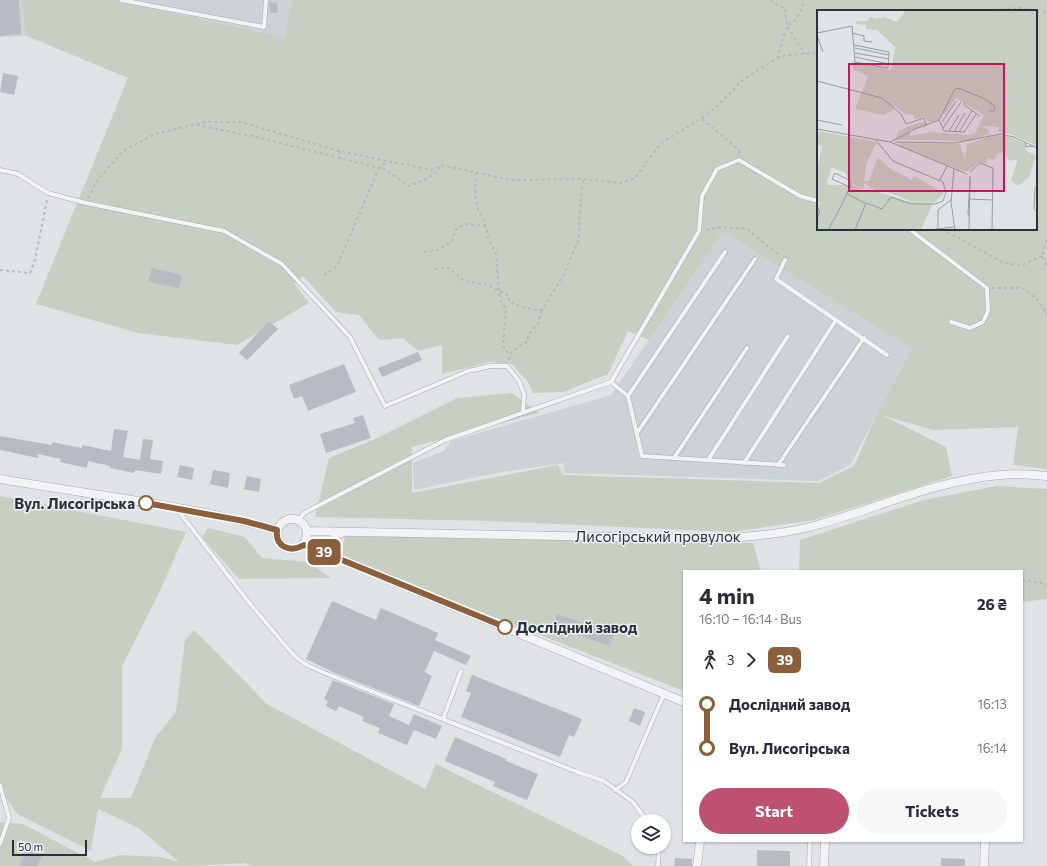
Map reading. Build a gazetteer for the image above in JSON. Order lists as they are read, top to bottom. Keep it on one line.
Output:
{"streets":{"street":["Лисогірський провулок"]},"places":["Вул. Лисогірська","Дослідний завод"],"lines":["bus line 39"],"scale_bar":"50 m","page":{"on_map":"39","heading":["4 min","16:10 – 16:14 · Bus","26 ₴"],"legs":["3","39"],"list":[{"name":"Дослідний завод","value":"16:13"},{"name":"Вул. Лисогірська","value":"16:14"}],"buttons":["Start","Tickets"],"scale":"50 m"}}
